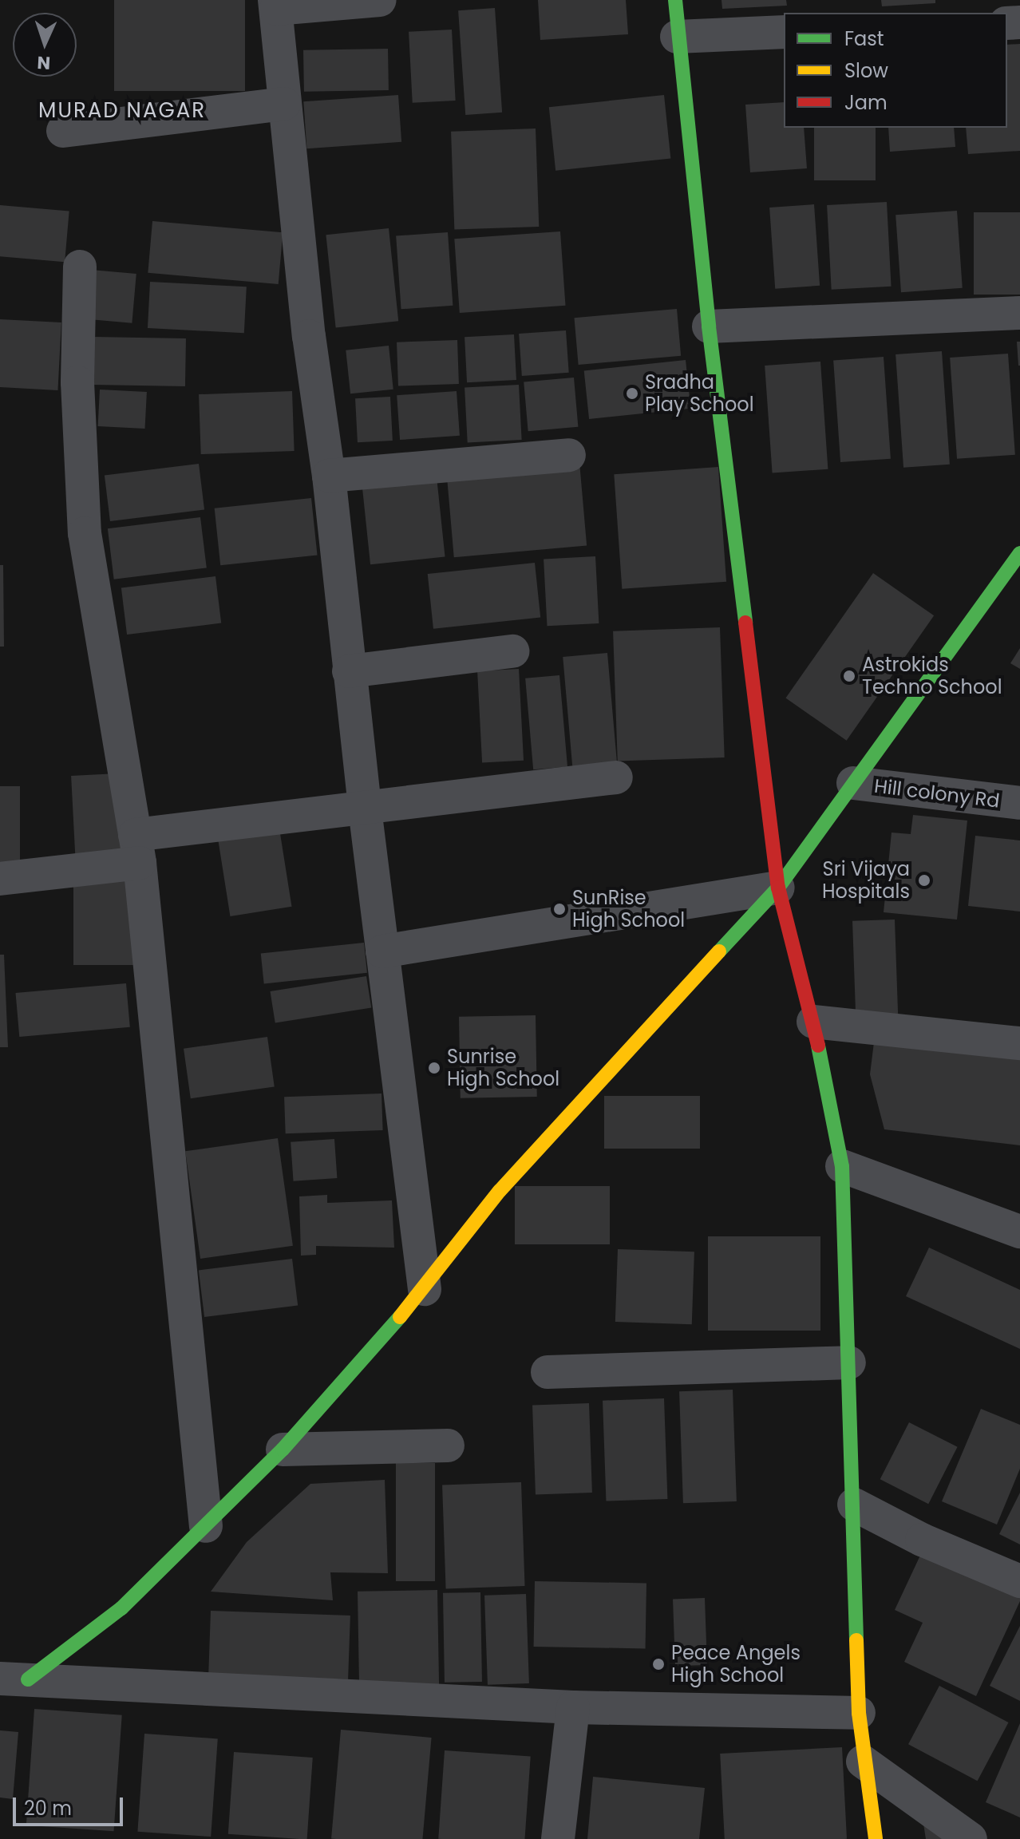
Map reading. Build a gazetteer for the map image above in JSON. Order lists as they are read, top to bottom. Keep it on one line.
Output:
{"streets":{"street":["Hill colony Rd"]},"districts":["MURAD NAGAR"],"places":["Sradha Play School","Astrokids Techno School","Sri Vijaya Hospitals","SunRise High School","Sunrise High School","Peace Angels High School"],"legend":["Fast","Slow","Jam"],"scale_bar":"20 m","north":"bottom"}
